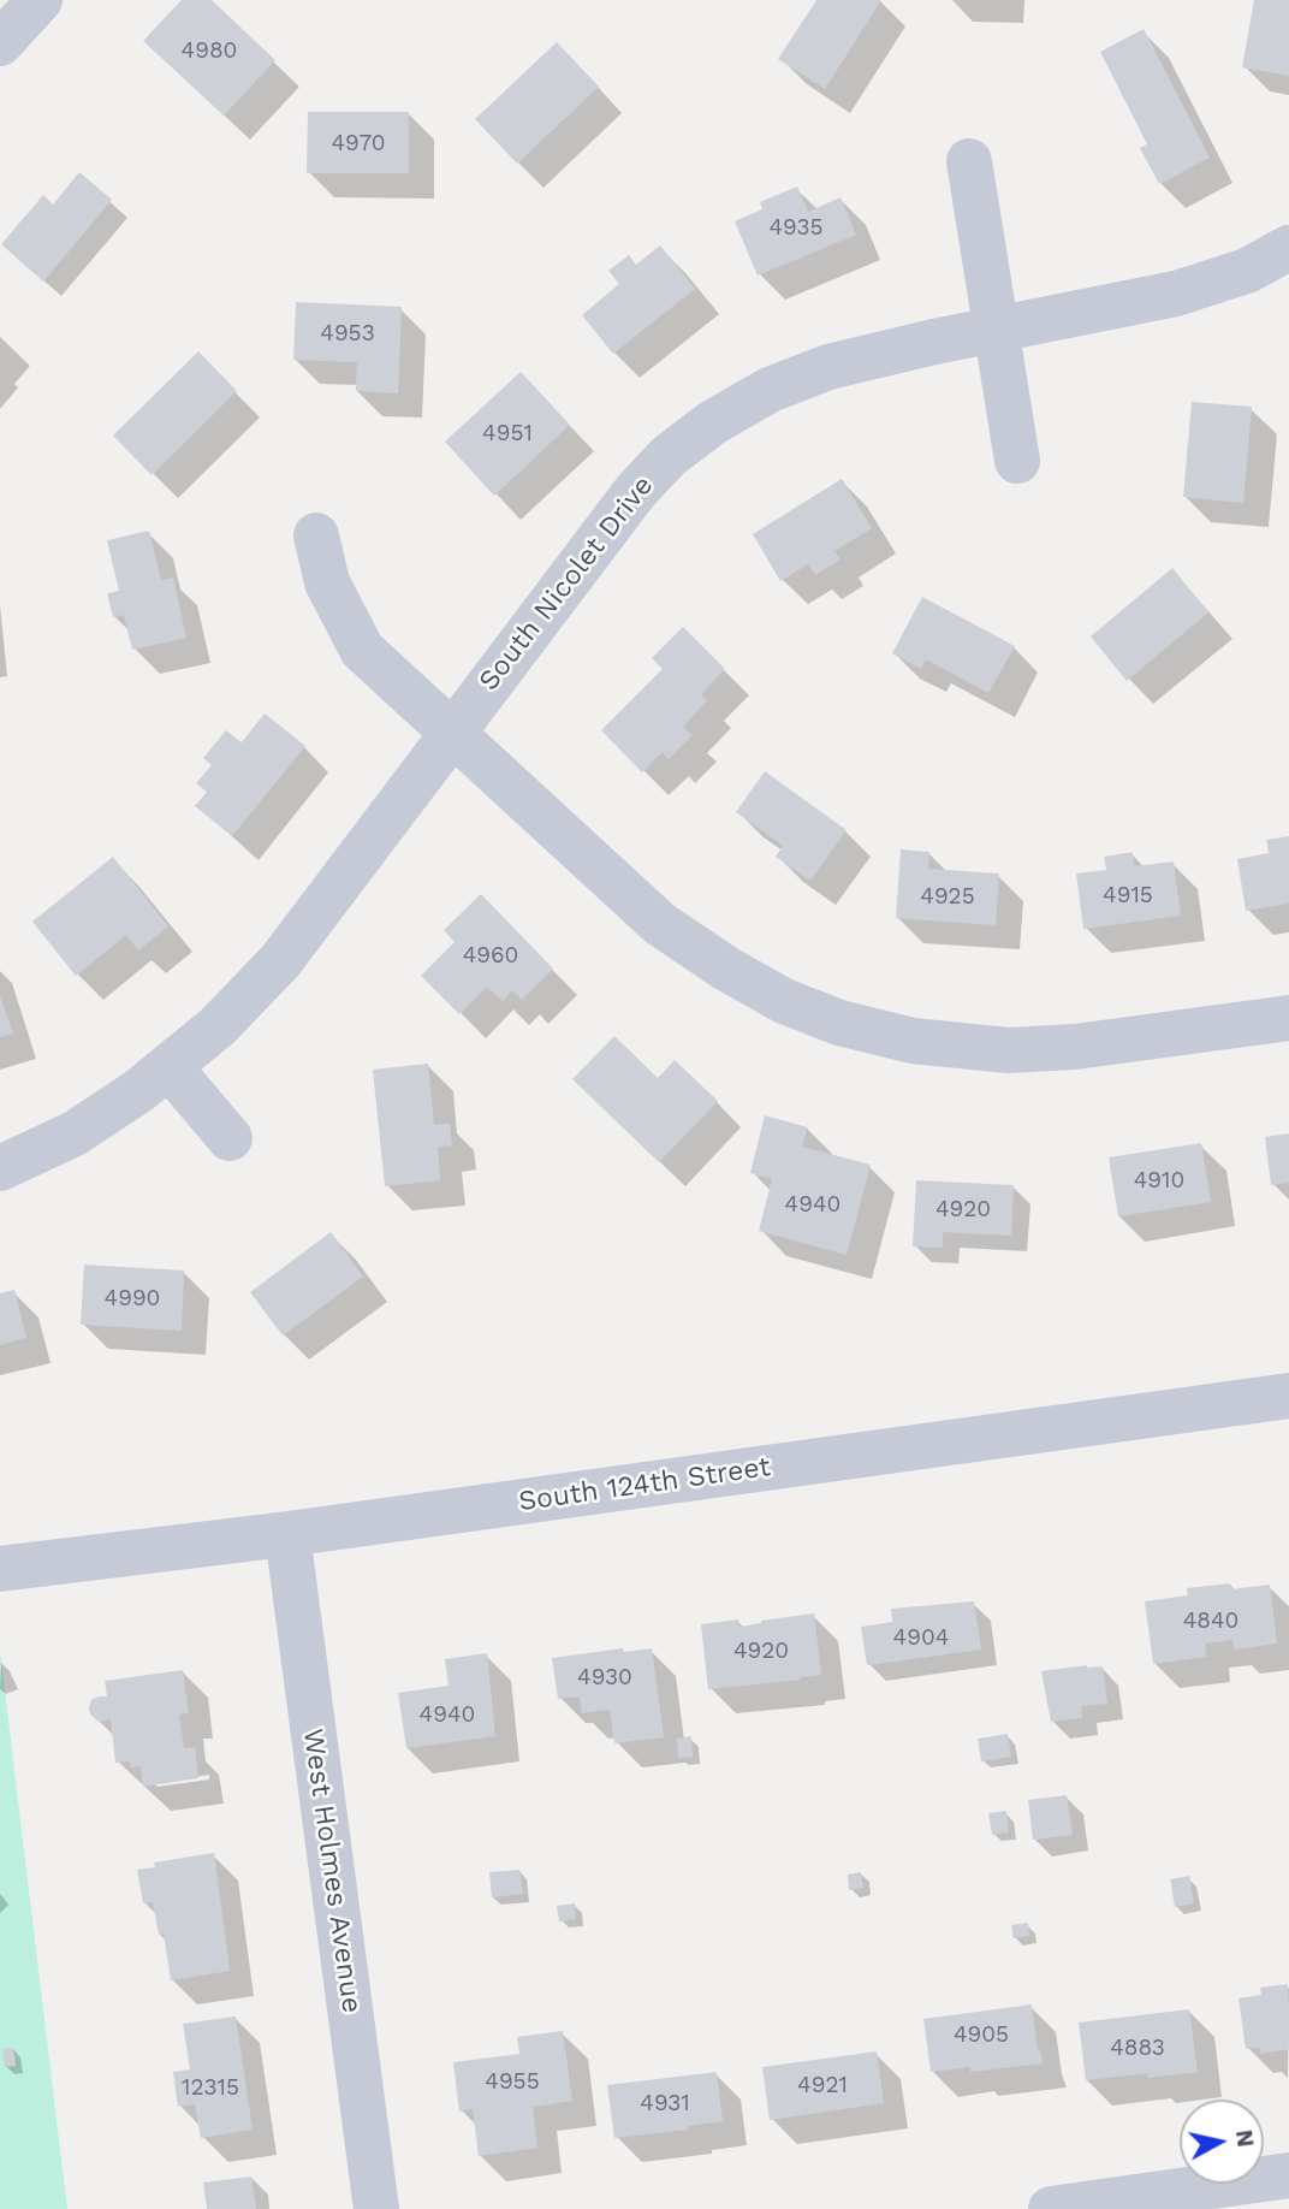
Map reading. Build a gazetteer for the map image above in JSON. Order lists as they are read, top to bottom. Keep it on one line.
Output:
{"streets":{"street":["South Nicolet Drive","South 124th Street","West Holmes Avenue"]},"crossings":[["South 124th Street","West Holmes Avenue"]],"house_numbers":["4980","4970","4935","4953","4951","4915","4925","4960","4910","4940","4920","4990","4840","4904","4920","4930","4940","4905","4883","4955","4921","12315","4931"],"north":"right"}
